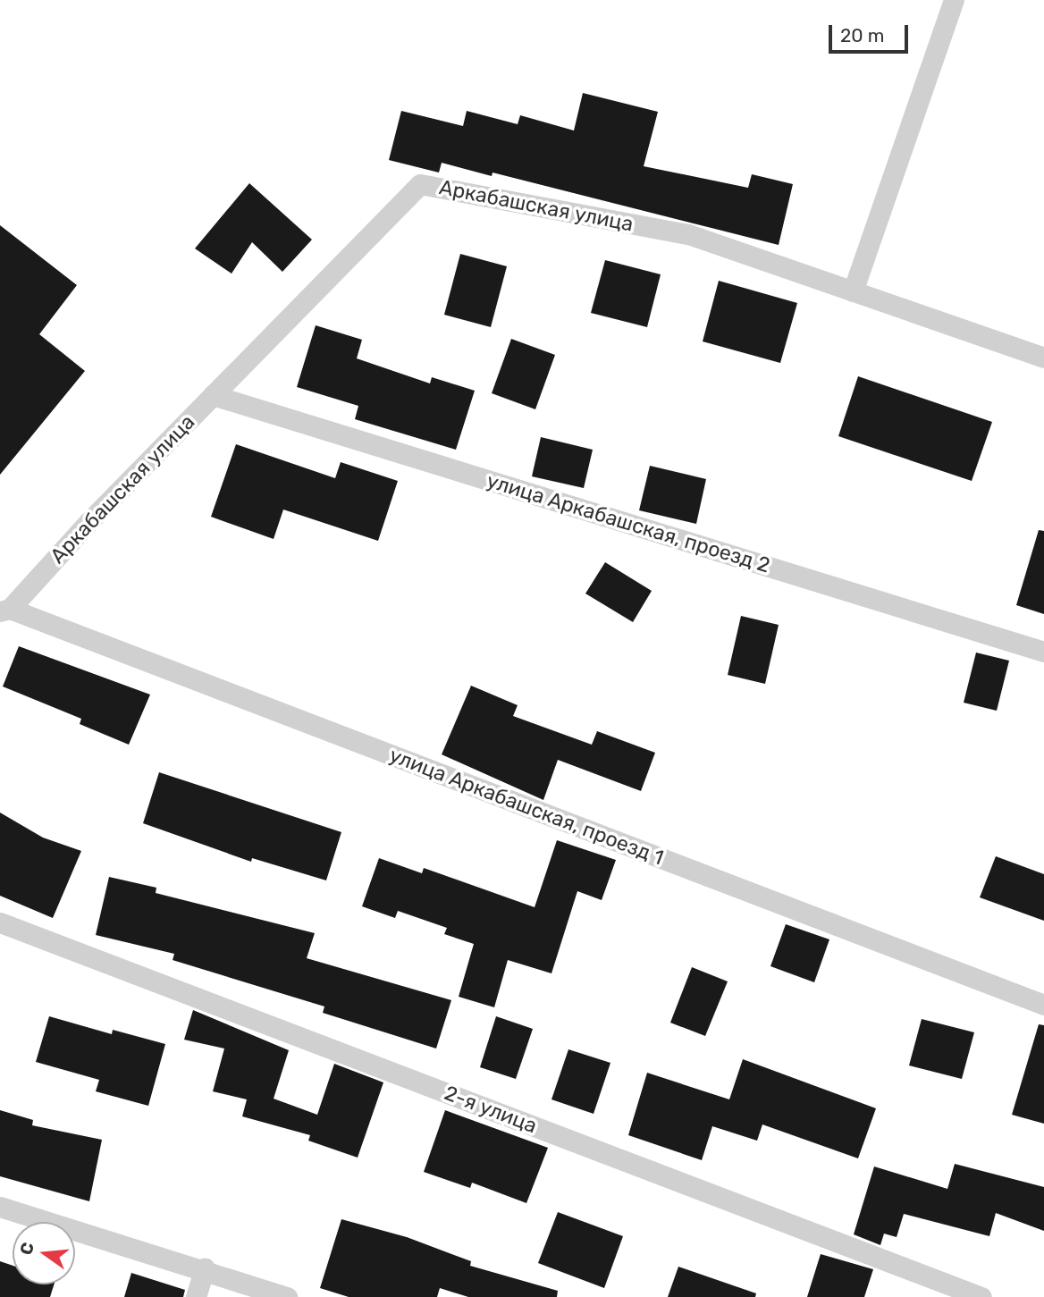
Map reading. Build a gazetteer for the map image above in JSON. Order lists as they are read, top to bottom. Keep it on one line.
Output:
{"streets":{"street":["Аркабашская улица","улица Аркабашская, проезд 2","улица Аркабашская, проезд 1","2-я улица"]},"crossings":[["Аркабашская улица","улица Аркабашская, проезд 2"],["Аркабашская улица","улица Аркабашская, проезд 1"]],"scale_bar":"20 m","north":"left"}
